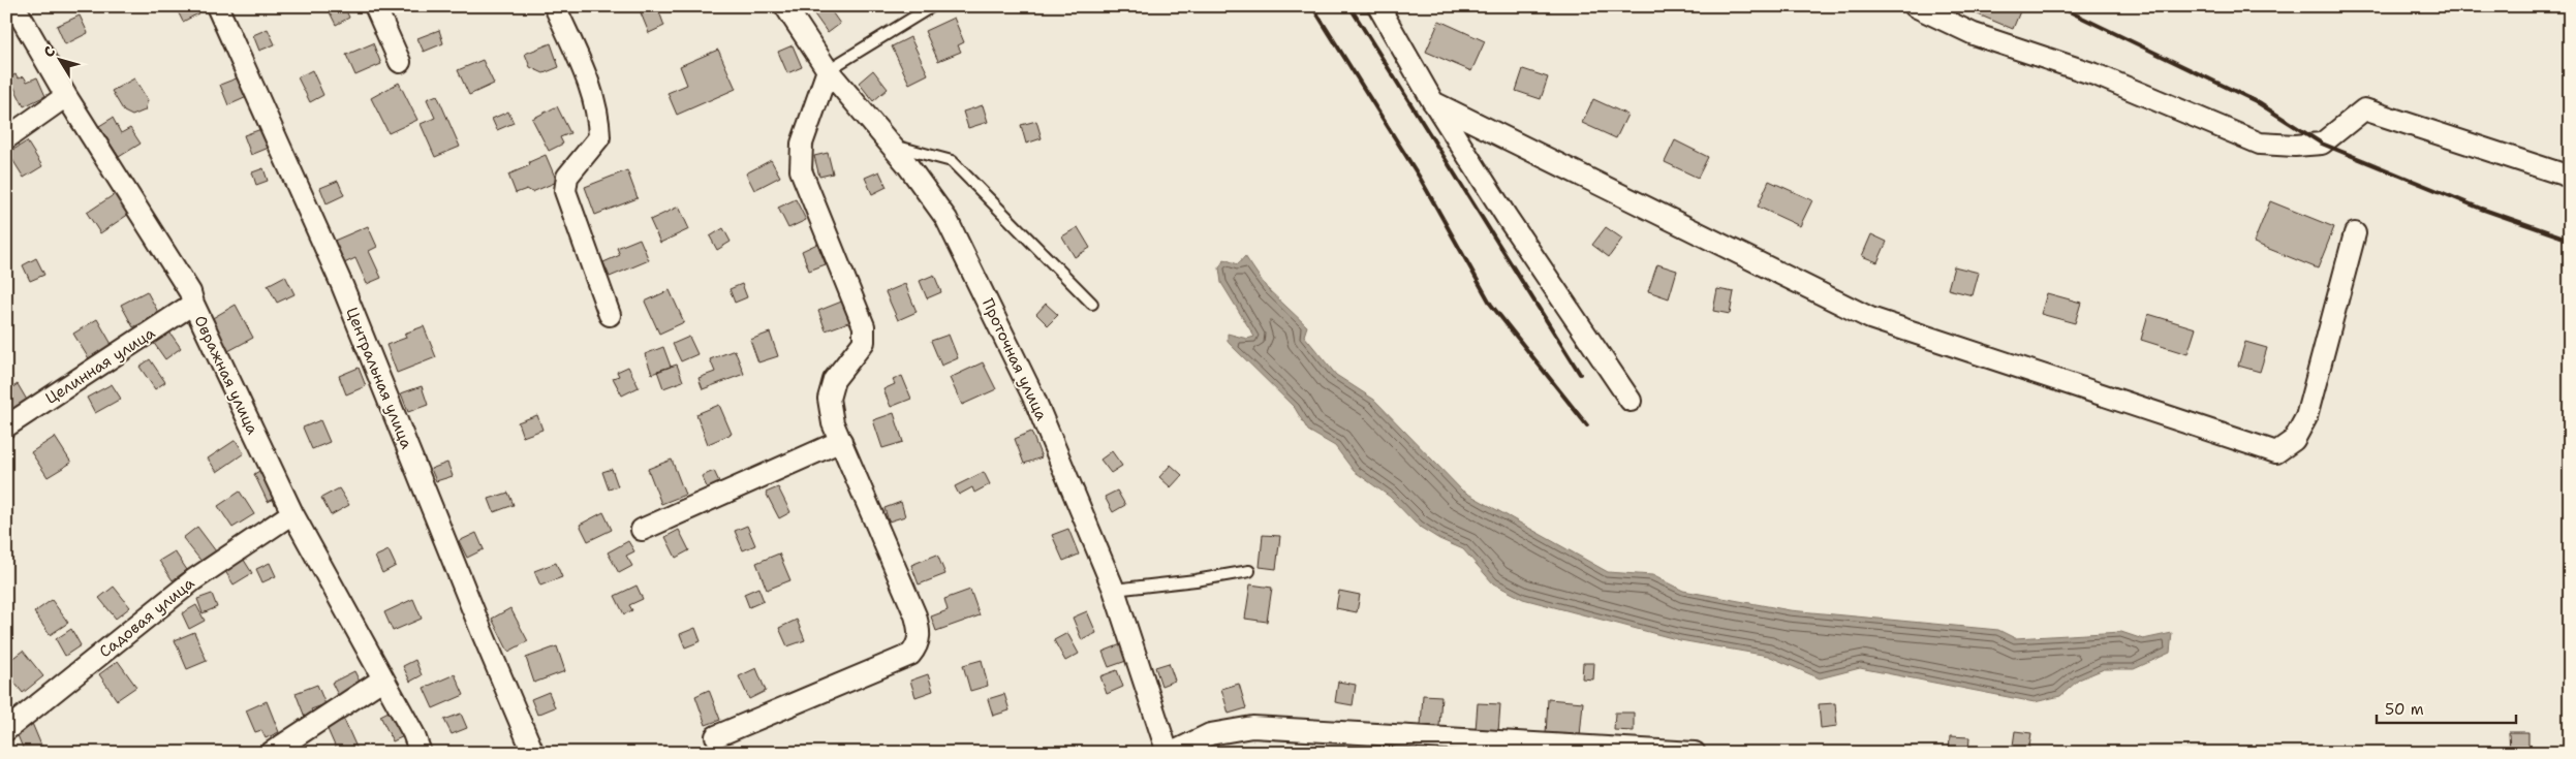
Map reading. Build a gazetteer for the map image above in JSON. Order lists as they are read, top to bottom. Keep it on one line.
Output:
{"streets":{"street":["Проточная улица","Целинная улица","Овражная улица","Центральная улица","Садовая улица"]},"crossings":[["Целинная улица","Овражная улица"],["Овражная улица","Садовая улица"]],"scale_bar":"50 m","north":"top left"}
